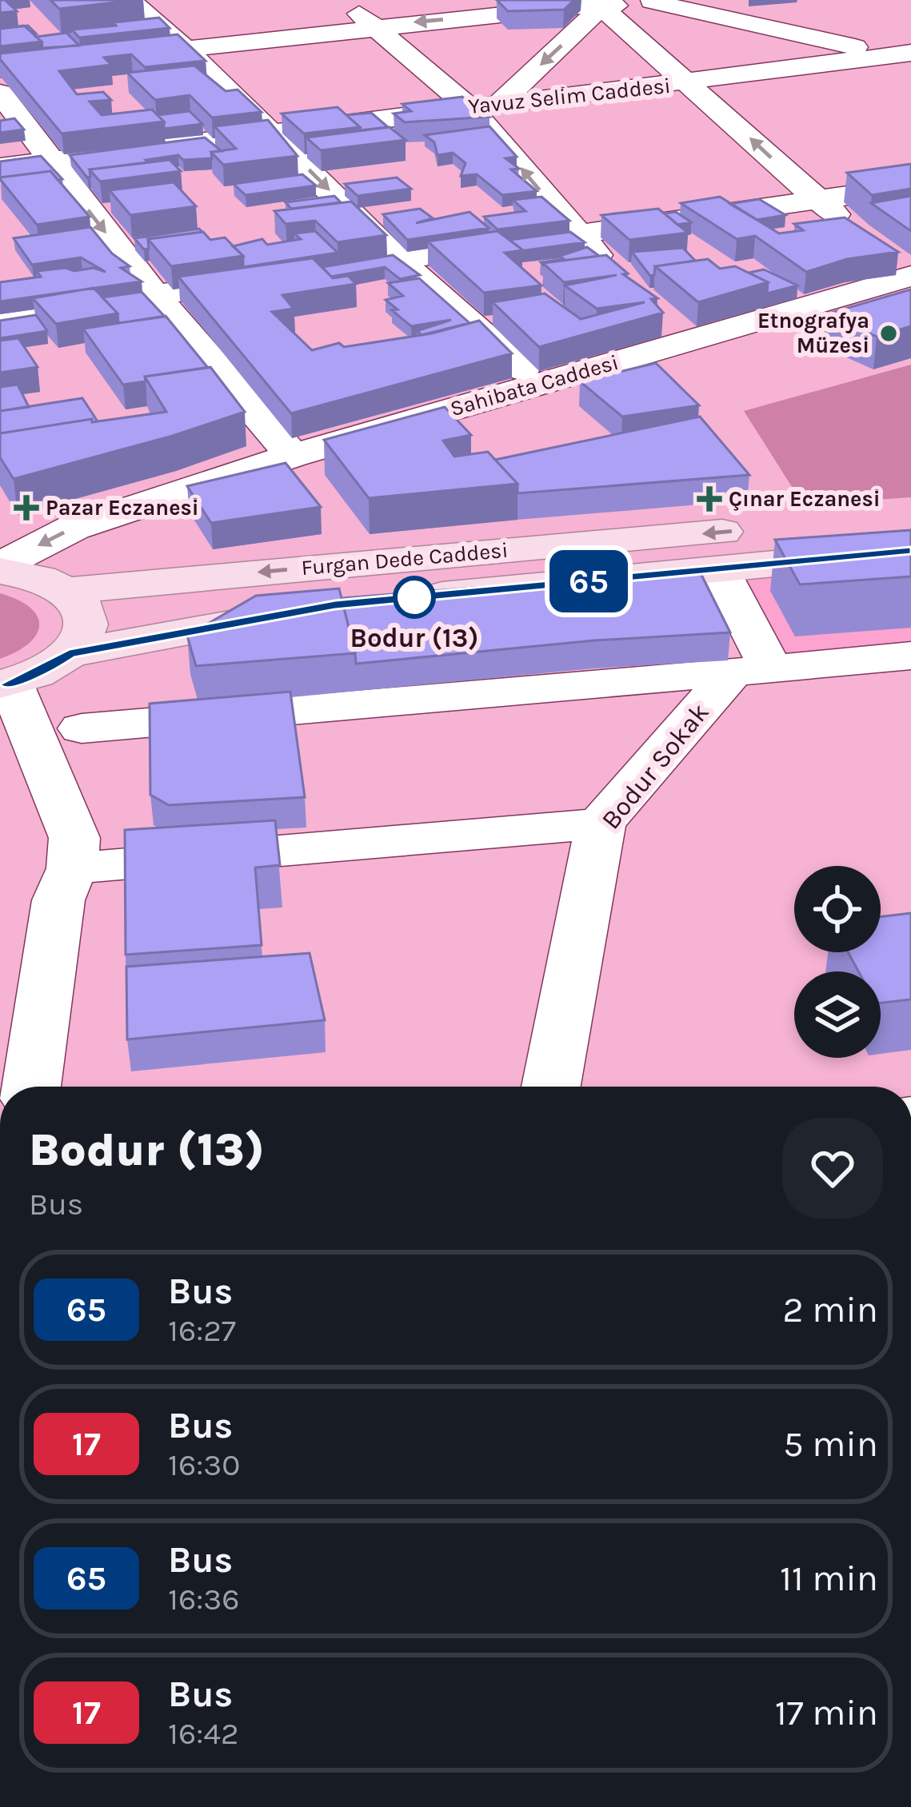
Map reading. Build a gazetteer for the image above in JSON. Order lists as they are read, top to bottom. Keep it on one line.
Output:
{"streets":{"main road":["Furgan Dede Caddesi"],"street":["Yavuz Selim Caddesi","Sahibata Caddesi","Bodur Sokak"]},"places":{"other":["Etnografya Müzesi","Bodur (13)"],"health":["Çınar Eczanesi","Pazar Eczanesi"]},"lines":["bus line 65"],"page":{"on_map":"65","heading":["Bodur (13)","Bus"],"list":[{"mark":"65","name":"Bus","note":"16:27","value":"2 min"},{"mark":"17","name":"Bus","note":"16:30","value":"5 min"},{"mark":"65","name":"Bus","note":"16:36","value":"11 min"},{"mark":"17","name":"Bus","note":"16:42","value":"17 min"}]}}
